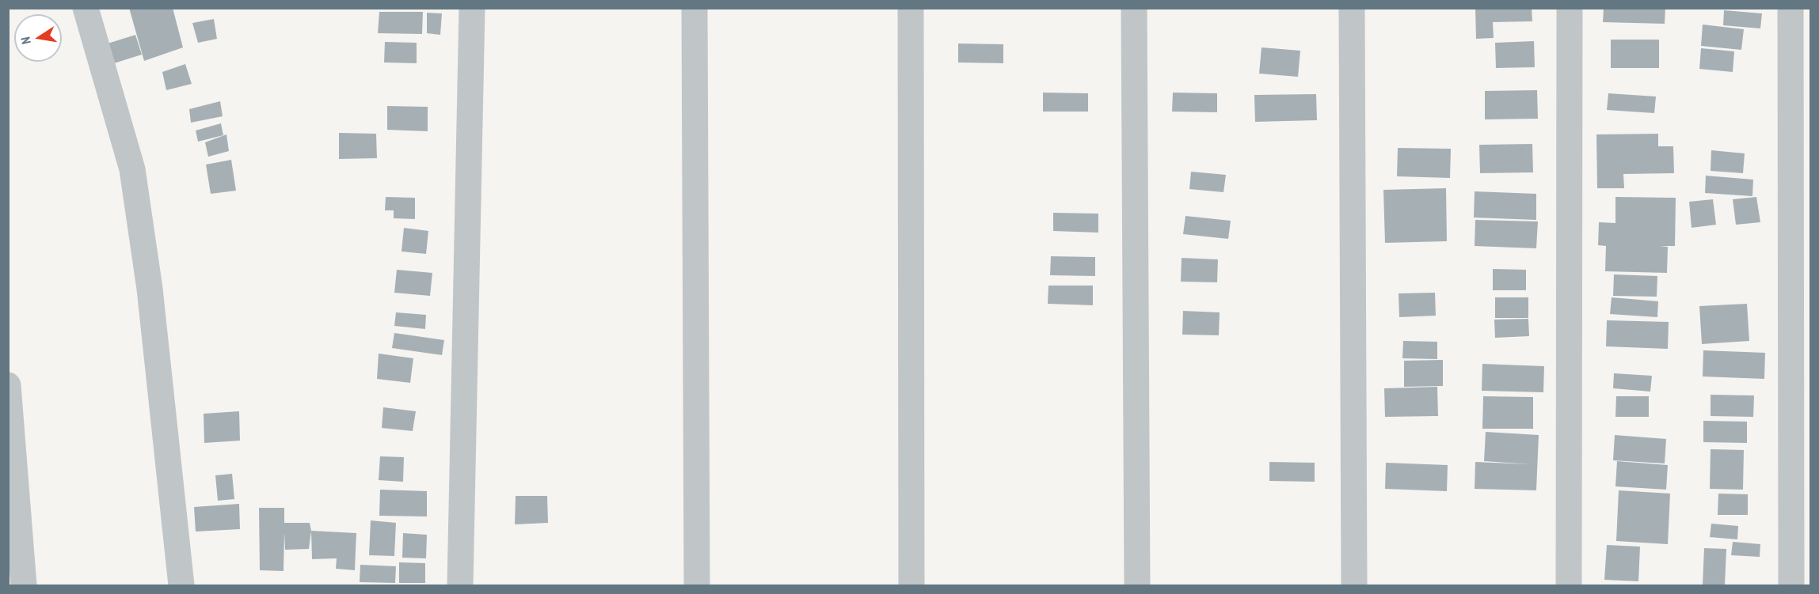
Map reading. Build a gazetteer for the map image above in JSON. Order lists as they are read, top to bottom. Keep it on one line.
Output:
{"north":"left"}
